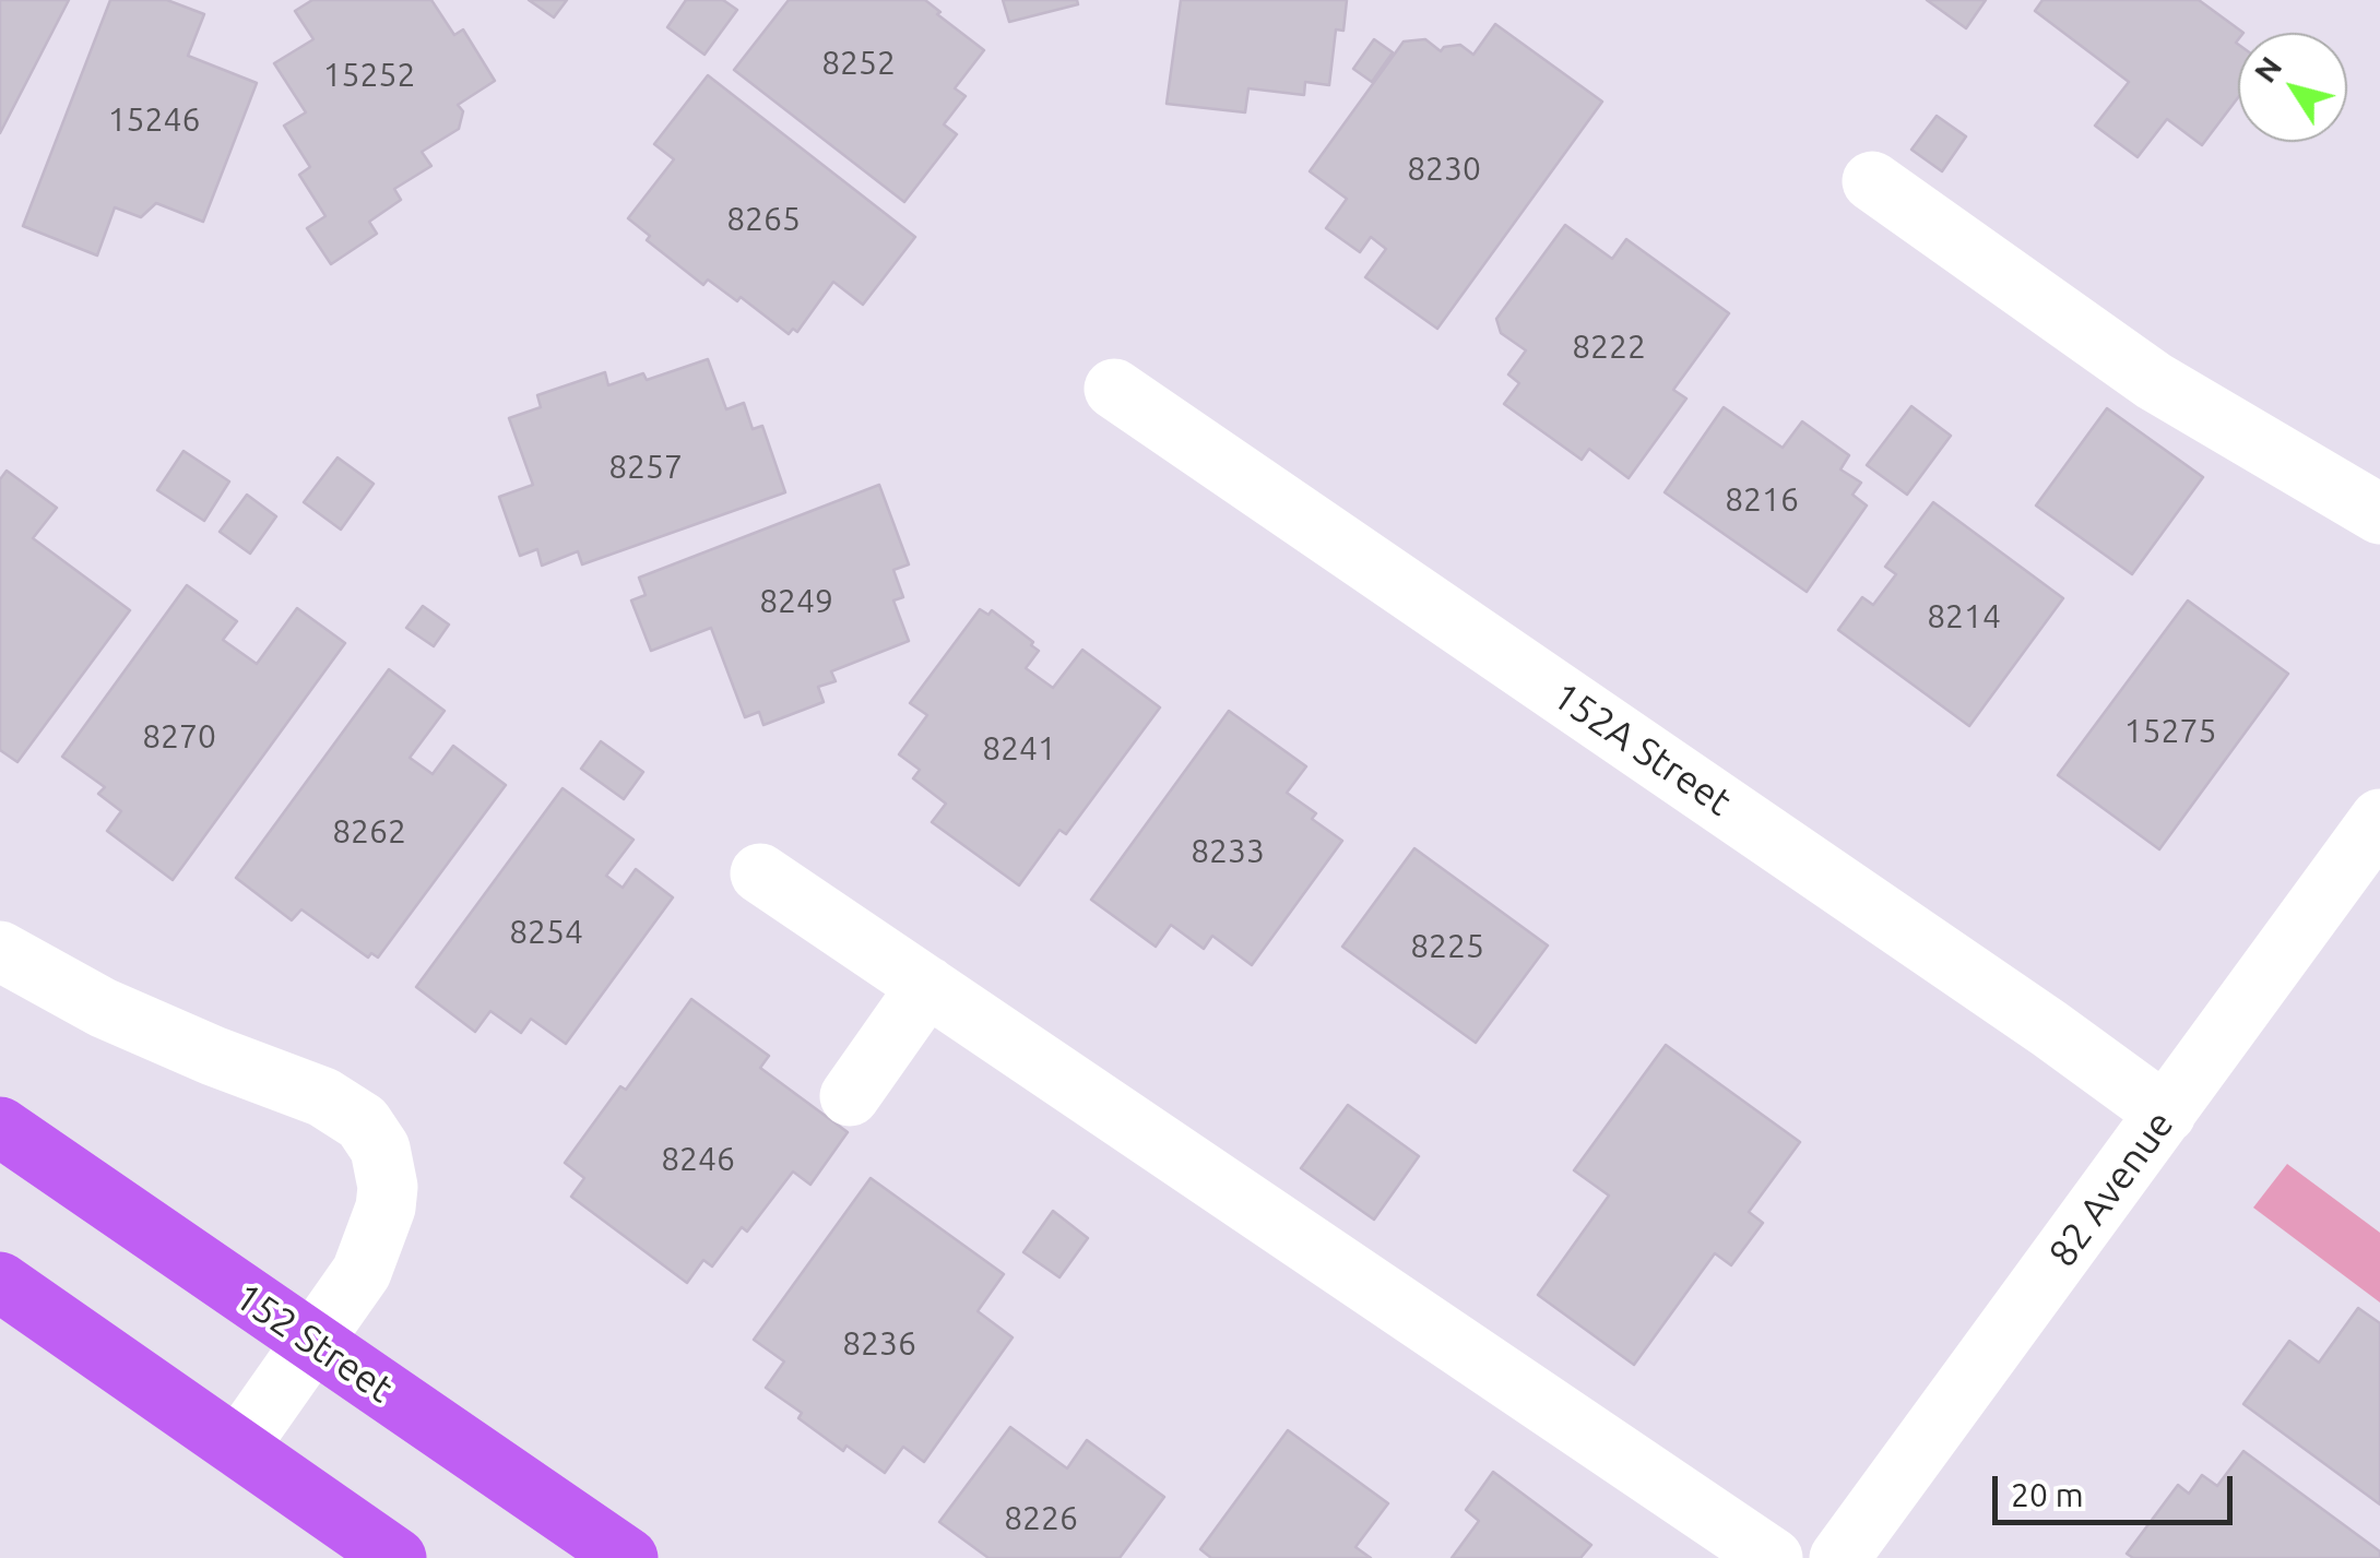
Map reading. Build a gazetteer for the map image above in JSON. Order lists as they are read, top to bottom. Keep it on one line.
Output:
{"streets":{"main road":["152 Street"],"street":["152A Street","82 Avenue"]},"crossings":[["152A Street","82 Avenue"]],"house_numbers":["8252","15252","15246","8230","8265","8222","8257","8216","8249","8214","15275","8270","8241","8262","8233","8254","8225","8246","8236","8226"],"scale_bar":"20 m","north":"top left"}
